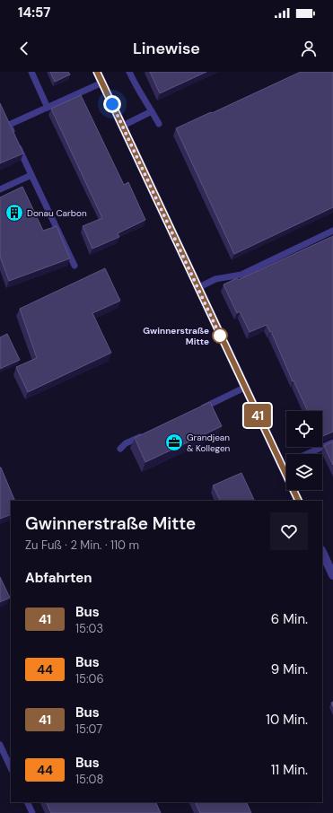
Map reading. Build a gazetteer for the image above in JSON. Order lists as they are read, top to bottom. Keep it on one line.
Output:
{"places":{"building":["Donau Carbon"],"other":["Gwinnerstraße Mitte"],"office":["Grandjean & Kollegen"]},"lines":["bus line 41"],"page":{"status":"14:57","header":"Linewise","on_map":"41","heading":[["Gwinnerstraße Mitte","Zu Fuß · 2 Min. · 110 m"],"Abfahrten"],"list":[{"mark":"41","name":"Bus","note":"15:03","value":"6 Min."},{"mark":"44","name":"Bus","note":"15:06","value":"9 Min."},{"mark":"41","name":"Bus","note":"15:07","value":"10 Min."},{"mark":"44","name":"Bus","note":"15:08","value":"11 Min."}]}}
